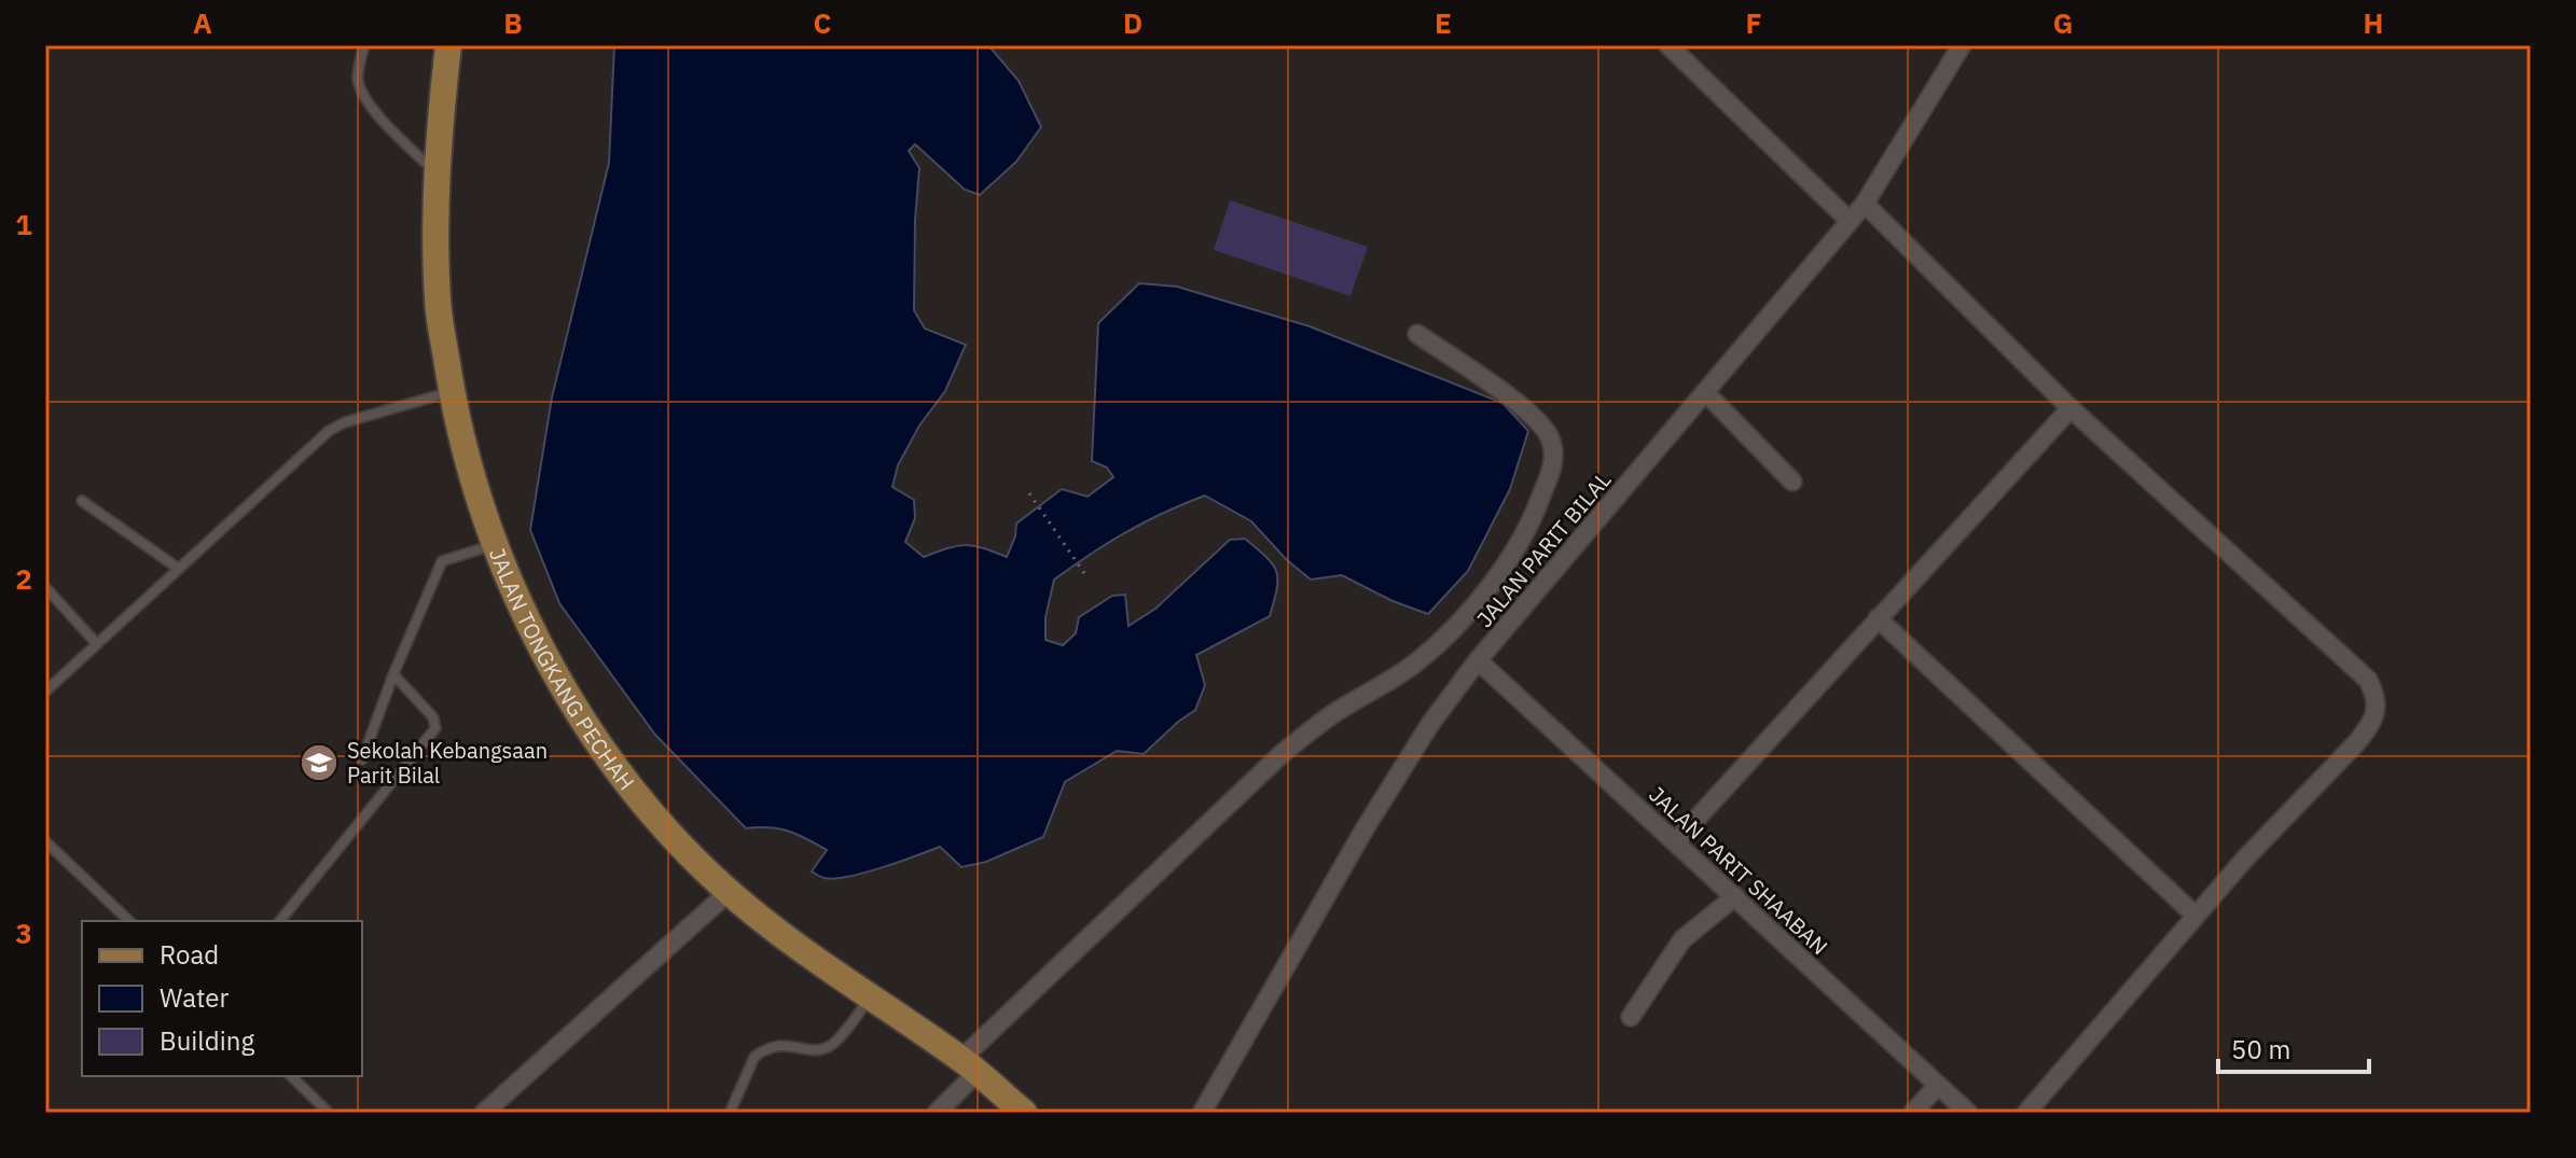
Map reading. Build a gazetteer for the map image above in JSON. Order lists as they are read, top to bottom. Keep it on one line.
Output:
{"streets":{"main road":["JALAN TONGKANG PECHAH"],"street":["JALAN PARIT BILAL","JALAN PARIT SHAABAN"]},"crossings":[["JALAN PARIT BILAL","JALAN PARIT SHAABAN"]],"places":{"school or university":["Sekolah Kebangsaan Parit Bilal"]},"legend":["Road","Water","Building"],"scale_bar":"50 m","grid":{"columns":["A","B","C","D","E","F","G","H"],"rows":["1","2","3"]}}
